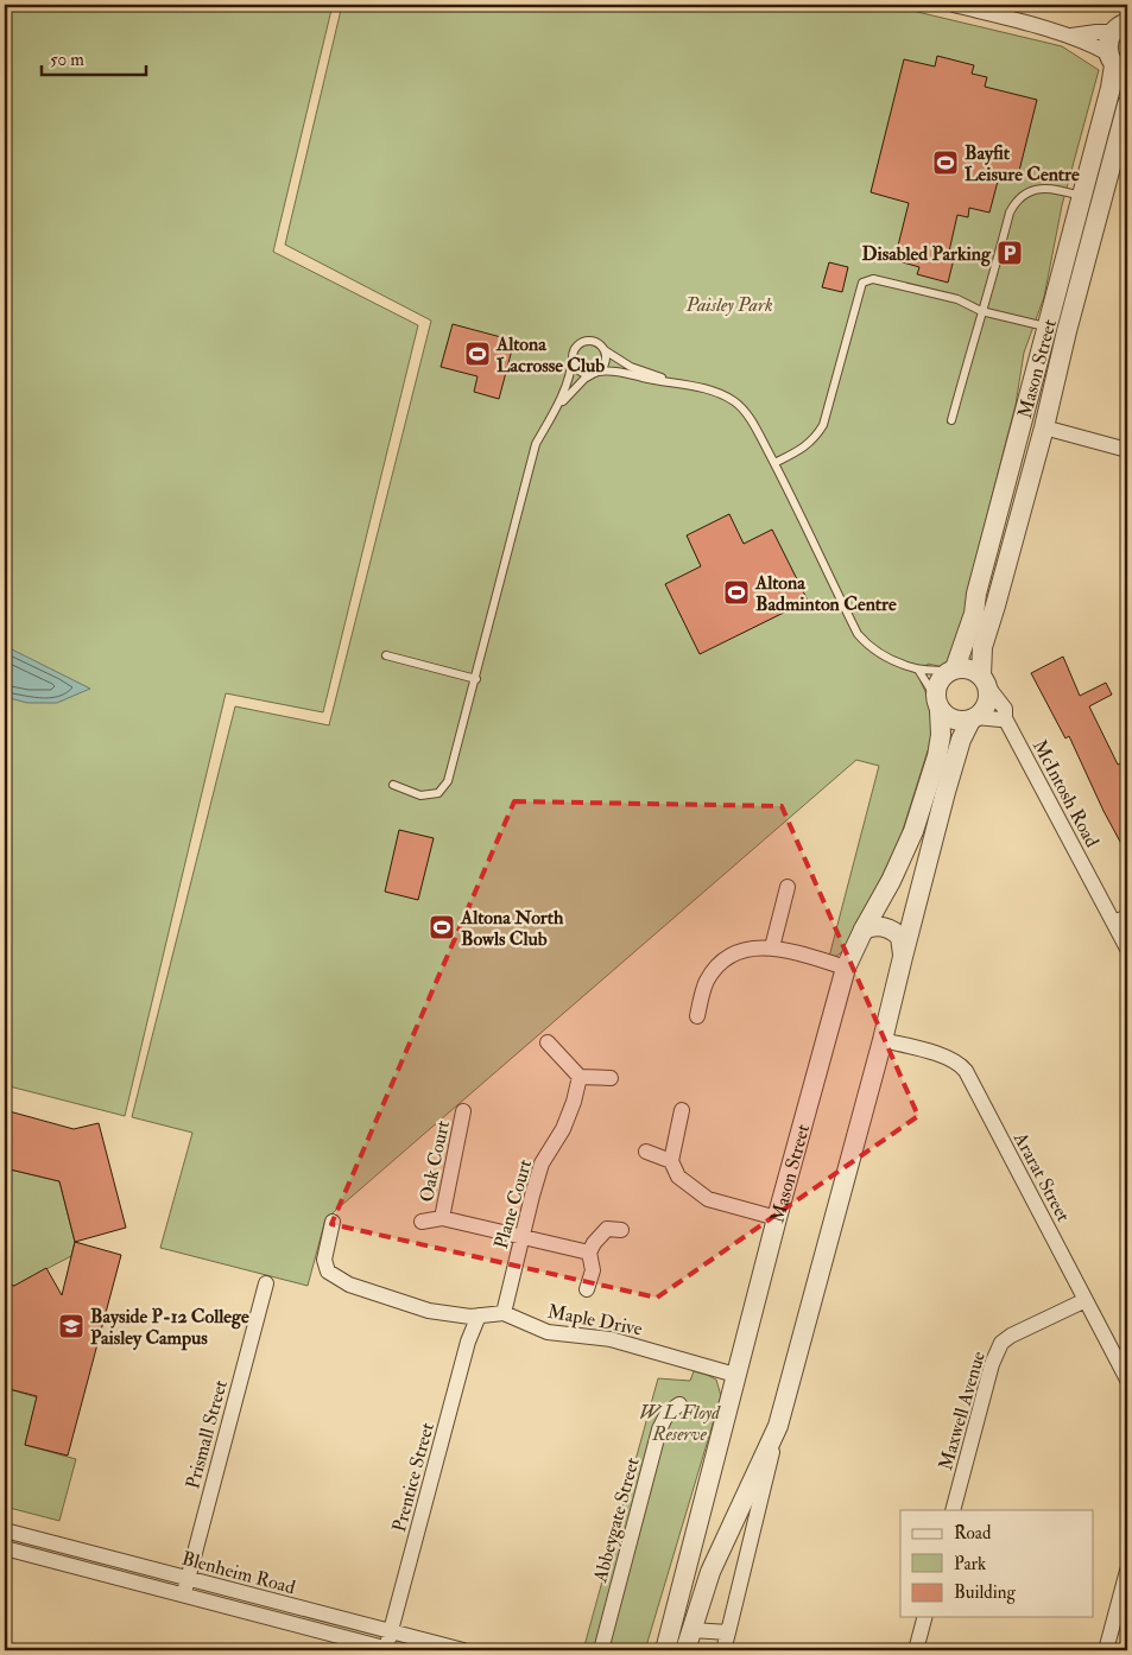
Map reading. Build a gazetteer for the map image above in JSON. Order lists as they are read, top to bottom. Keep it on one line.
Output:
{"streets":{"street":["Mason Street","McIntosh Road","Oak Court","Ararat Street","Plane Court","Maple Drive","Maxwell Avenue","Prismall Street","Prentice Street","Abbeygate Street","Blenheim Road"]},"crossings":[["Mason Street","McIntosh Road"],["Mason Street","Maple Drive"],["Oak Court","Plane Court"],["Ararat Street","Maxwell Avenue"],["Plane Court","Maple Drive"],["Maple Drive","Prentice Street"],["Prismall Street","Blenheim Road"],["Prentice Street","Blenheim Road"]],"parks":["Paisley Park","W L Floyd Reserve"],"places":{"sports":["Bayfit Leisure Centre","Altona Lacrosse Club","Altona Badminton Centre","Altona North Bowls Club"],"parking":["Disabled Parking"],"school or university":["Bayside P-12 College Paisley Campus"]},"legend":["Road","Park","Building"],"scale_bar":"50 m"}
